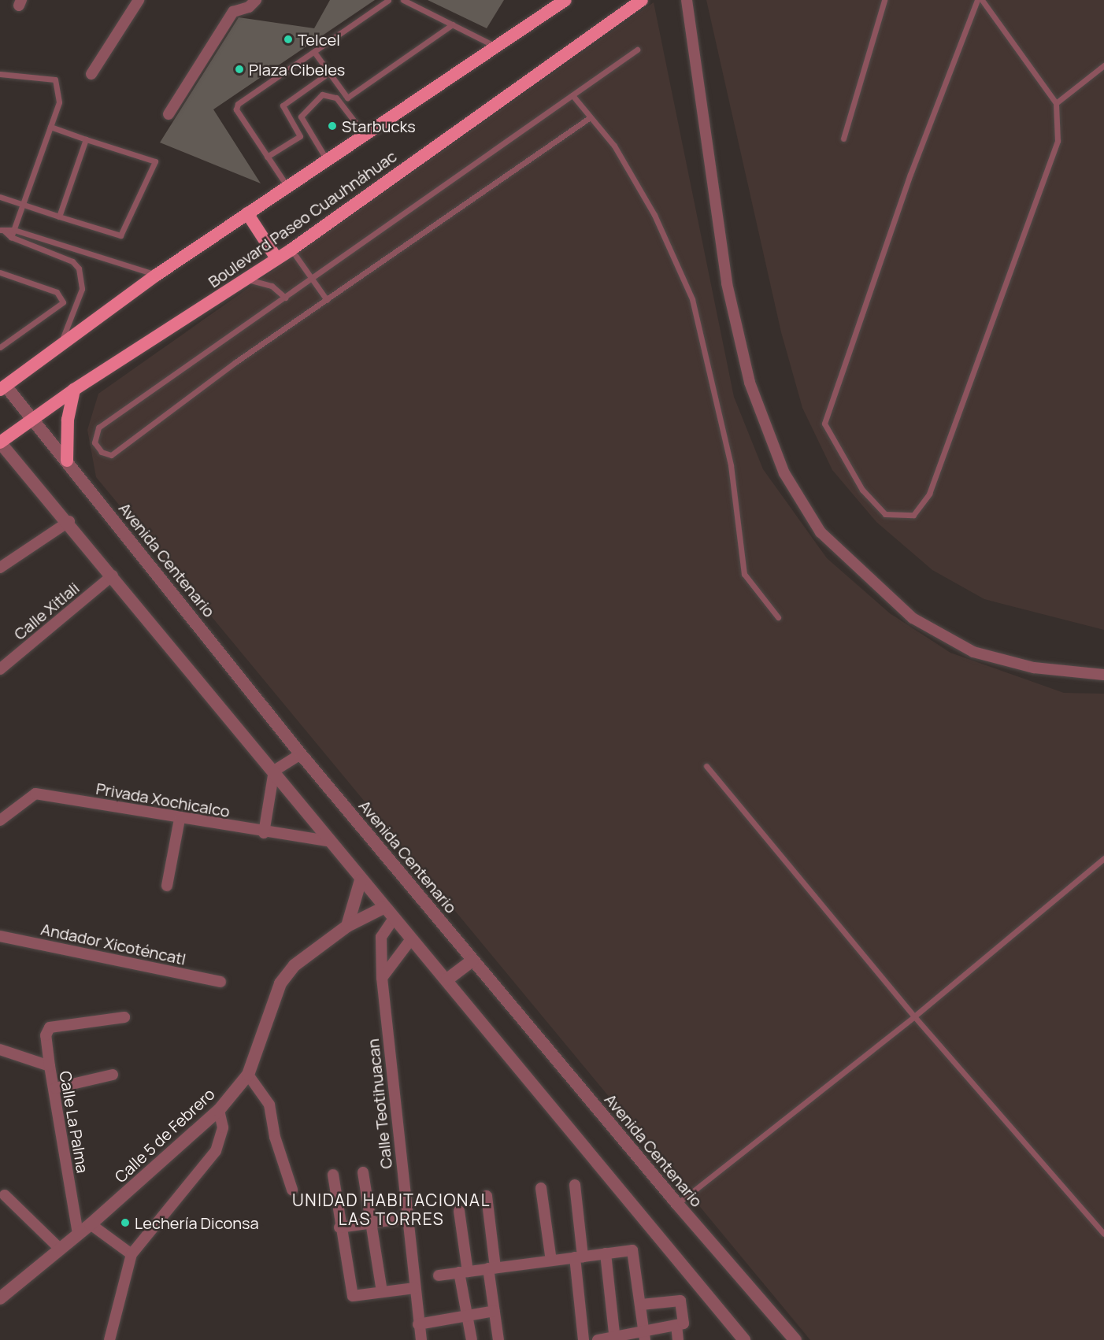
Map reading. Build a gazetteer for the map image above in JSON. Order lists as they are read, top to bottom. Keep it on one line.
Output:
{"streets":{"main road":["Boulevard Paseo Cuauhnáhuac"],"street":["Avenida Centenario","Calle Xitlali","Privada Xochicalco","Andador Xicoténcatl","Calle Teotihuacan","Calle La Palma","Calle 5 de Febrero"]},"crossings":[["Boulevard Paseo Cuauhnáhuac","Avenida Centenario"],["Calle La Palma","Calle 5 de Febrero"]],"districts":["UNIDAD HABITACIONAL LAS TORRES"],"places":["Telcel","Plaza Cibeles","Starbucks","Lechería Diconsa"]}
